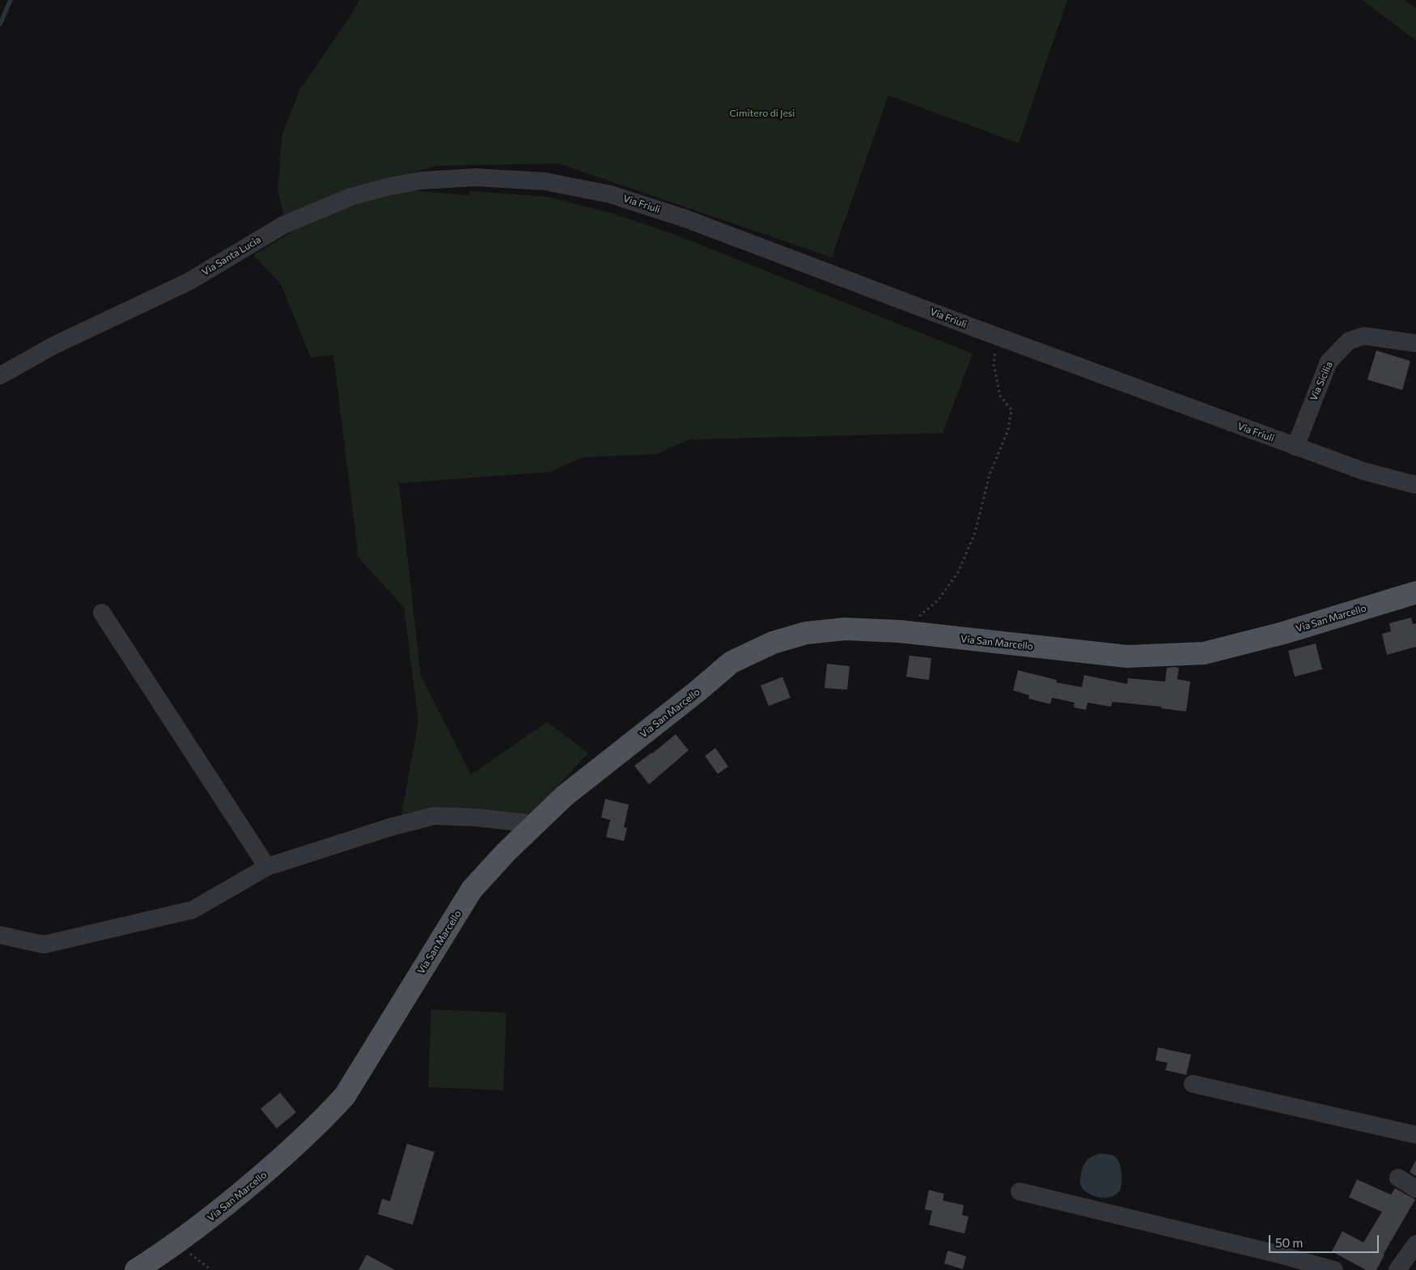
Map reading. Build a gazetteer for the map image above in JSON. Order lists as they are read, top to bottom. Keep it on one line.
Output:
{"streets":{"main road":["Via San Marcello"],"street":["Via Friuli","Via Santa Lucia","Via Sicilia"]},"crossings":[["Via Friuli","Via Santa Lucia"],["Via Friuli","Via Sicilia"]],"parks":["Cimitero di Jesi"],"scale_bar":"50 m"}
